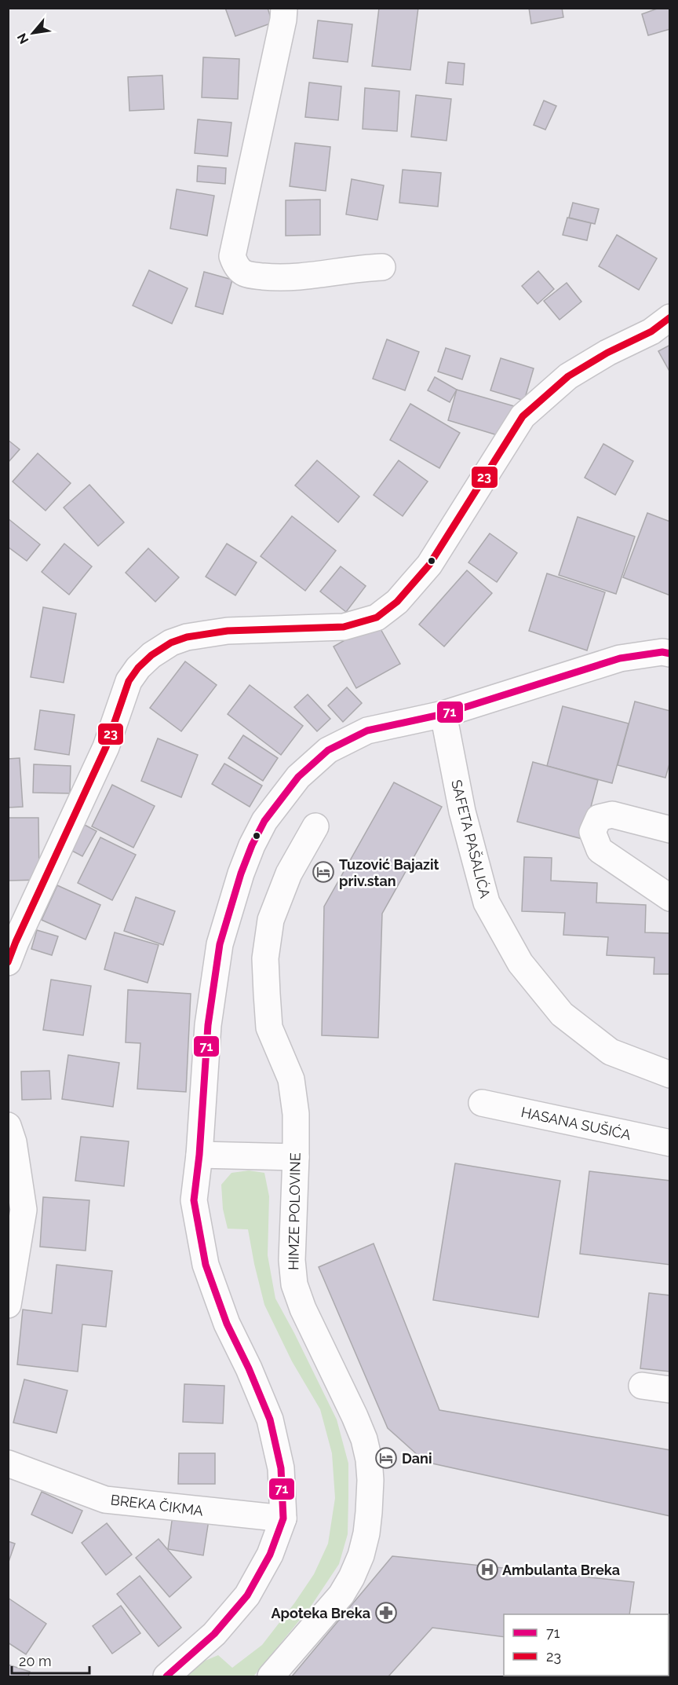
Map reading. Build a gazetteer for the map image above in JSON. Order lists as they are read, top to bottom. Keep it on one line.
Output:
{"streets":{"street":["SAFETA PAŠALIĆA","HASANA SUŠIĆA","HIMZE POLOVINE","BREKA ČIKMA"]},"places":{"hotel":["Tuzović Bajazit priv.stan","Dani"],"hospital":["Ambulanta Breka"],"pharmacy":["Apoteka Breka"]},"lines":["transit line 23","transit line 71"],"legend":["71","23"],"scale_bar":"20 m","north":"bottom left"}
